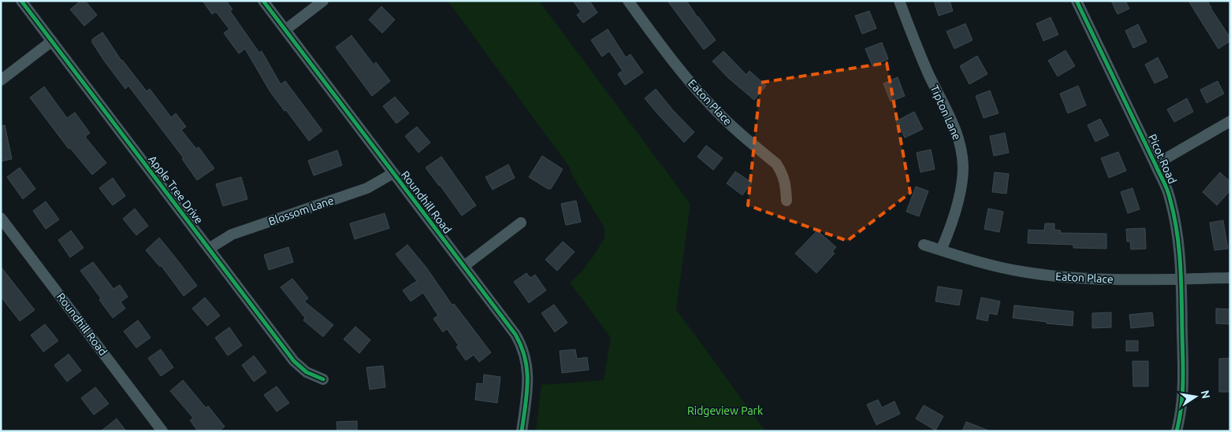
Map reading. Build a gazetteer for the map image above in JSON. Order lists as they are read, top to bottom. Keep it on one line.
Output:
{"streets":{"street":["Eaton Place","Tipton Lane","Picot Road","Apple Tree Drive","Roundhill Road","Blossom Lane"]},"crossings":[["Eaton Place","Tipton Lane"],["Eaton Place","Picot Road"],["Apple Tree Drive","Blossom Lane"],["Roundhill Road","Blossom Lane"]],"parks":["Ridgeview Park"],"north":"right"}
